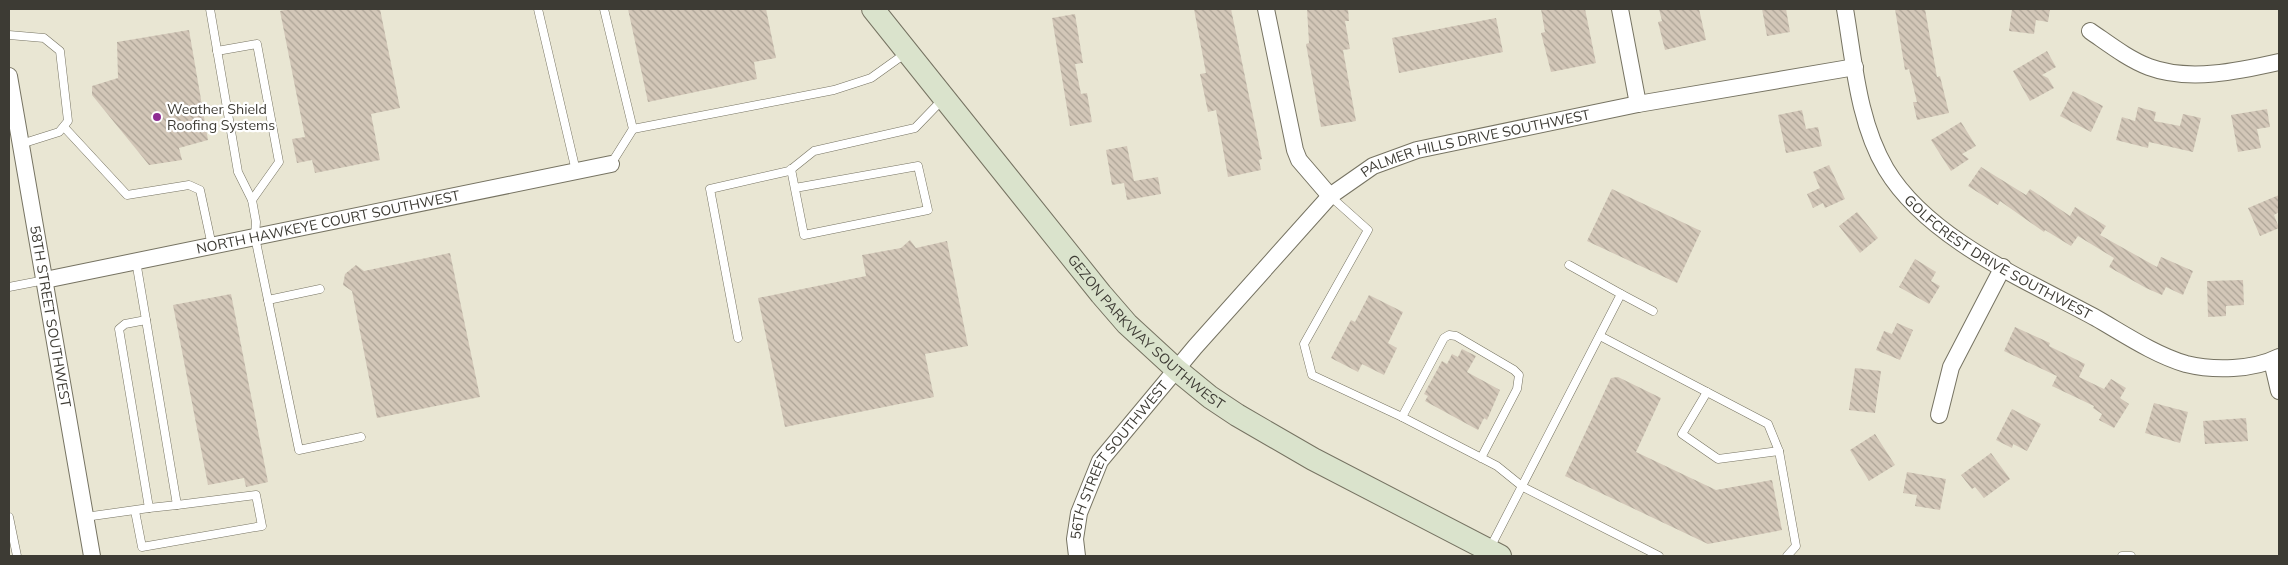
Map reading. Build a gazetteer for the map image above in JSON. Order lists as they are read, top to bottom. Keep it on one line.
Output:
{"streets":{"main road":["GEZON PARKWAY SOUTHWEST"],"street":["PALMER HILLS DRIVE SOUTHWEST","NORTH HAWKEYE COURT SOUTHWEST","GOLFCREST DRIVE SOUTHWEST","58TH STREET SOUTHWEST","56TH STREET SOUTHWEST"]},"crossings":[["PALMER HILLS DRIVE SOUTHWEST","GOLFCREST DRIVE SOUTHWEST"],["PALMER HILLS DRIVE SOUTHWEST","GEZON PARKWAY SOUTHWEST"],["PALMER HILLS DRIVE SOUTHWEST","56TH STREET SOUTHWEST"],["NORTH HAWKEYE COURT SOUTHWEST","58TH STREET SOUTHWEST"],["GEZON PARKWAY SOUTHWEST","56TH STREET SOUTHWEST"]],"places":["Weather Shield Roofing Systems"]}
